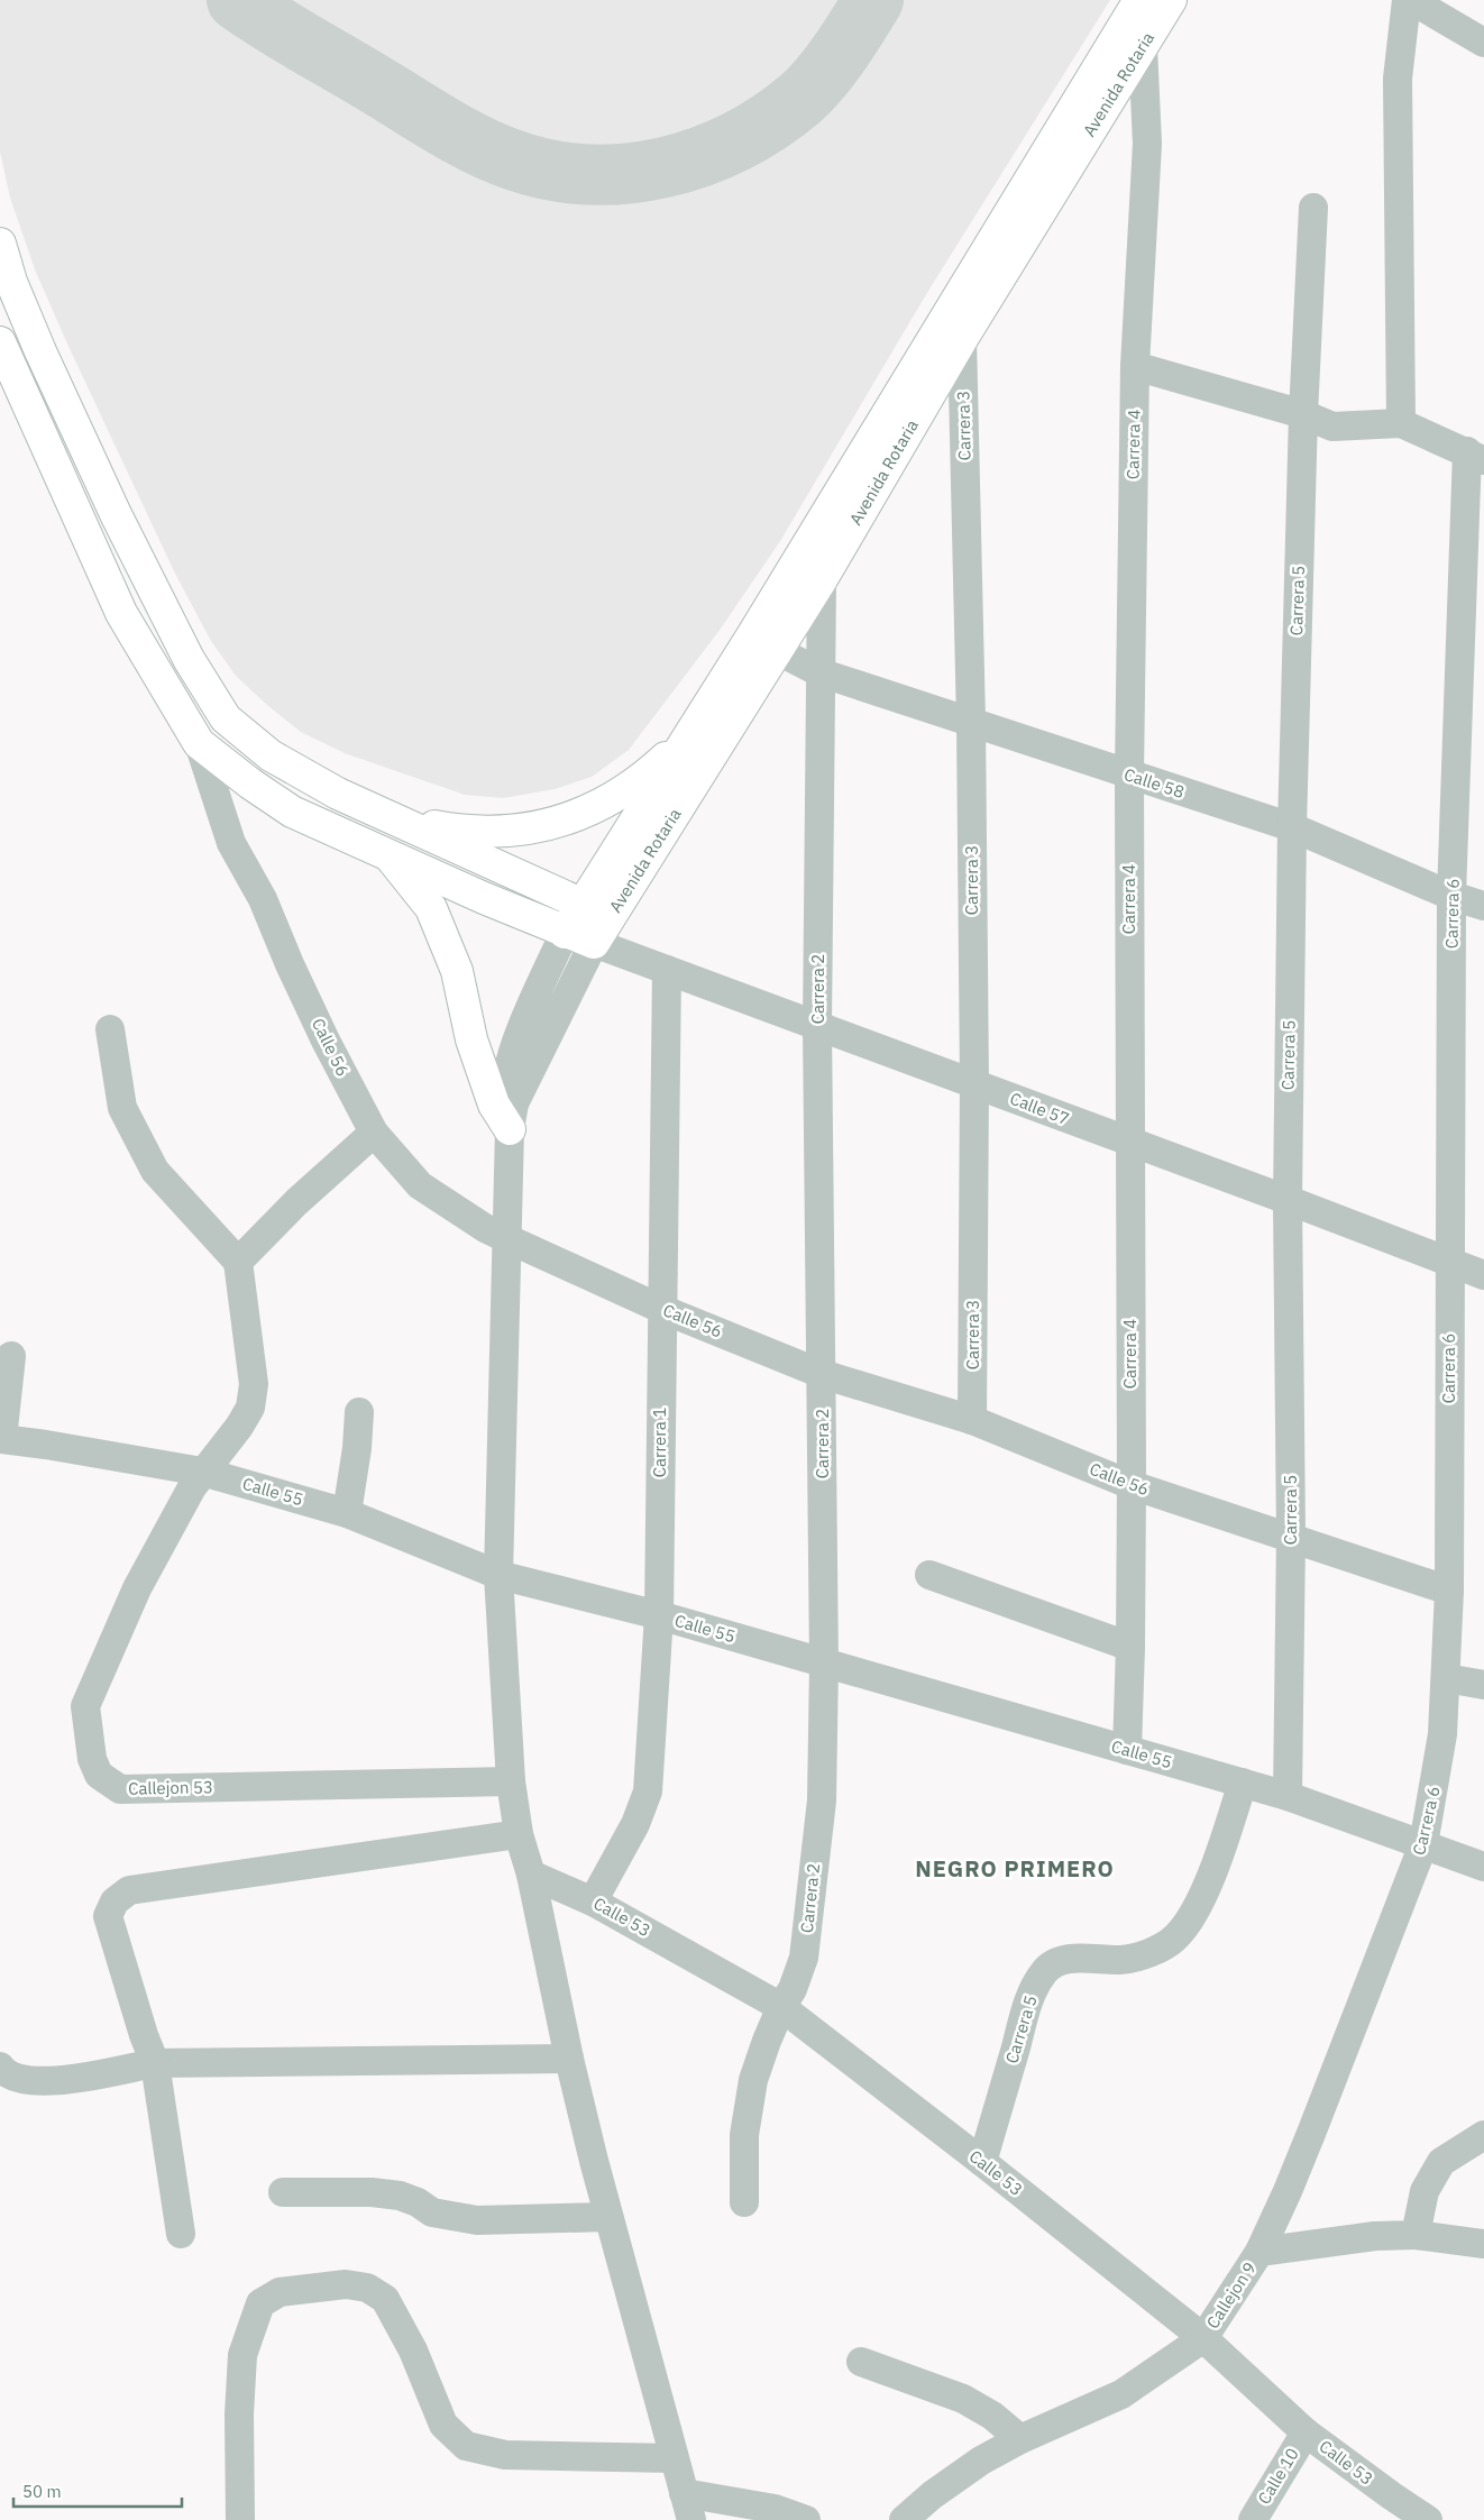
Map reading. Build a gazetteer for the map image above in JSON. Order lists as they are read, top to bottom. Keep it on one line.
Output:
{"streets":{"main road":["Avenida Rotaria"],"street":["Carrera 3","Carrera 4","Carrera 5","Calle 58","Carrera 6","Carrera 2","Calle 56","Calle 57","Carrera 1","Calle 55","Callejon 53","Calle 53","Callejon 9","Calle 10"]},"crossings":[["Avenida Rotaria","Carrera 3"],["Avenida Rotaria","Carrera 4"],["Avenida Rotaria","Calle 58"],["Avenida Rotaria","Carrera 2"],["Avenida Rotaria","Calle 57"],["Carrera 3","Calle 58"],["Carrera 3","Calle 56"],["Carrera 3","Calle 57"],["Carrera 4","Calle 58"],["Carrera 4","Calle 56"],["Carrera 4","Calle 57"],["Carrera 4","Calle 55"],["Carrera 5","Calle 58"],["Carrera 5","Calle 56"],["Carrera 5","Calle 57"],["Carrera 5","Calle 55"],["Carrera 5","Calle 53"],["Calle 58","Carrera 6"],["Calle 58","Carrera 2"],["Carrera 6","Calle 56"],["Carrera 6","Calle 57"],["Carrera 6","Calle 55"],["Carrera 6","Callejon 9"],["Carrera 2","Calle 56"],["Carrera 2","Calle 57"],["Carrera 2","Calle 55"],["Carrera 2","Calle 53"],["Calle 56","Carrera 1"],["Calle 57","Carrera 1"],["Carrera 1","Calle 55"],["Carrera 1","Calle 53"],["Calle 55","Callejon 53"],["Calle 53","Callejon 9"],["Calle 53","Calle 10"]],"districts":["NEGRO PRIMERO"],"scale_bar":"50 m"}
